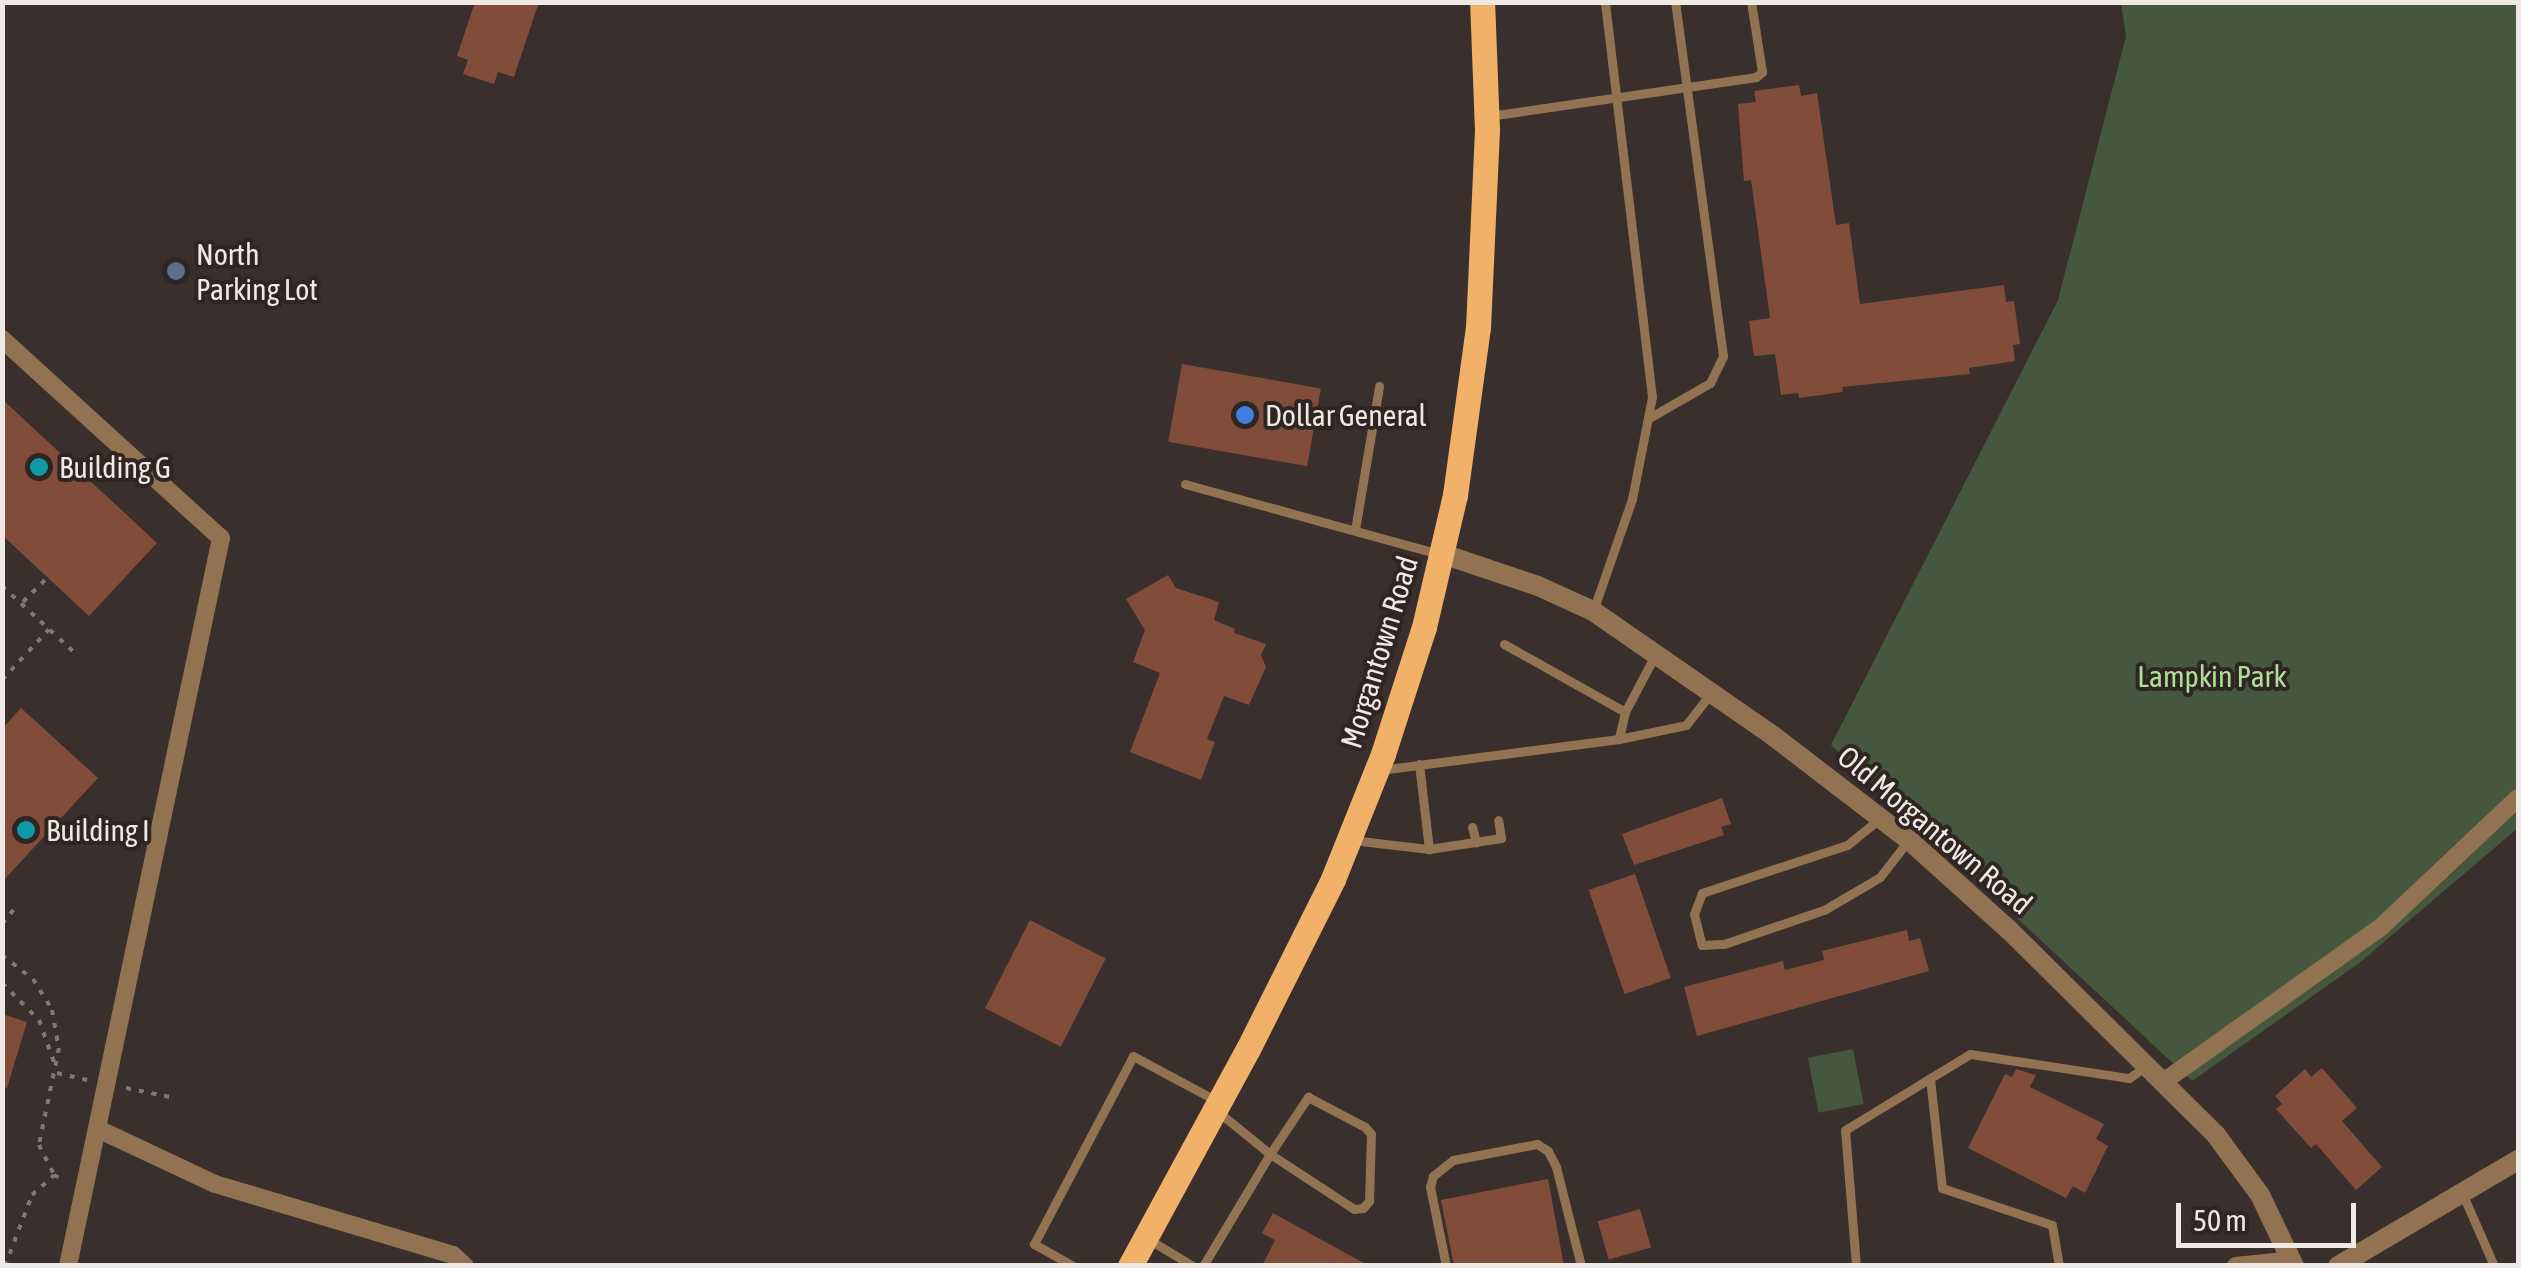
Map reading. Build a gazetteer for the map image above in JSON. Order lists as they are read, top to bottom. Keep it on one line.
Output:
{"streets":{"main road":["Morgantown Road"],"street":["Old Morgantown Road"]},"crossings":[["Morgantown Road","Old Morgantown Road"]],"parks":["Lampkin Park"],"places":["North Parking Lot","Dollar General","Building G","Building I"],"scale_bar":"50 m"}
